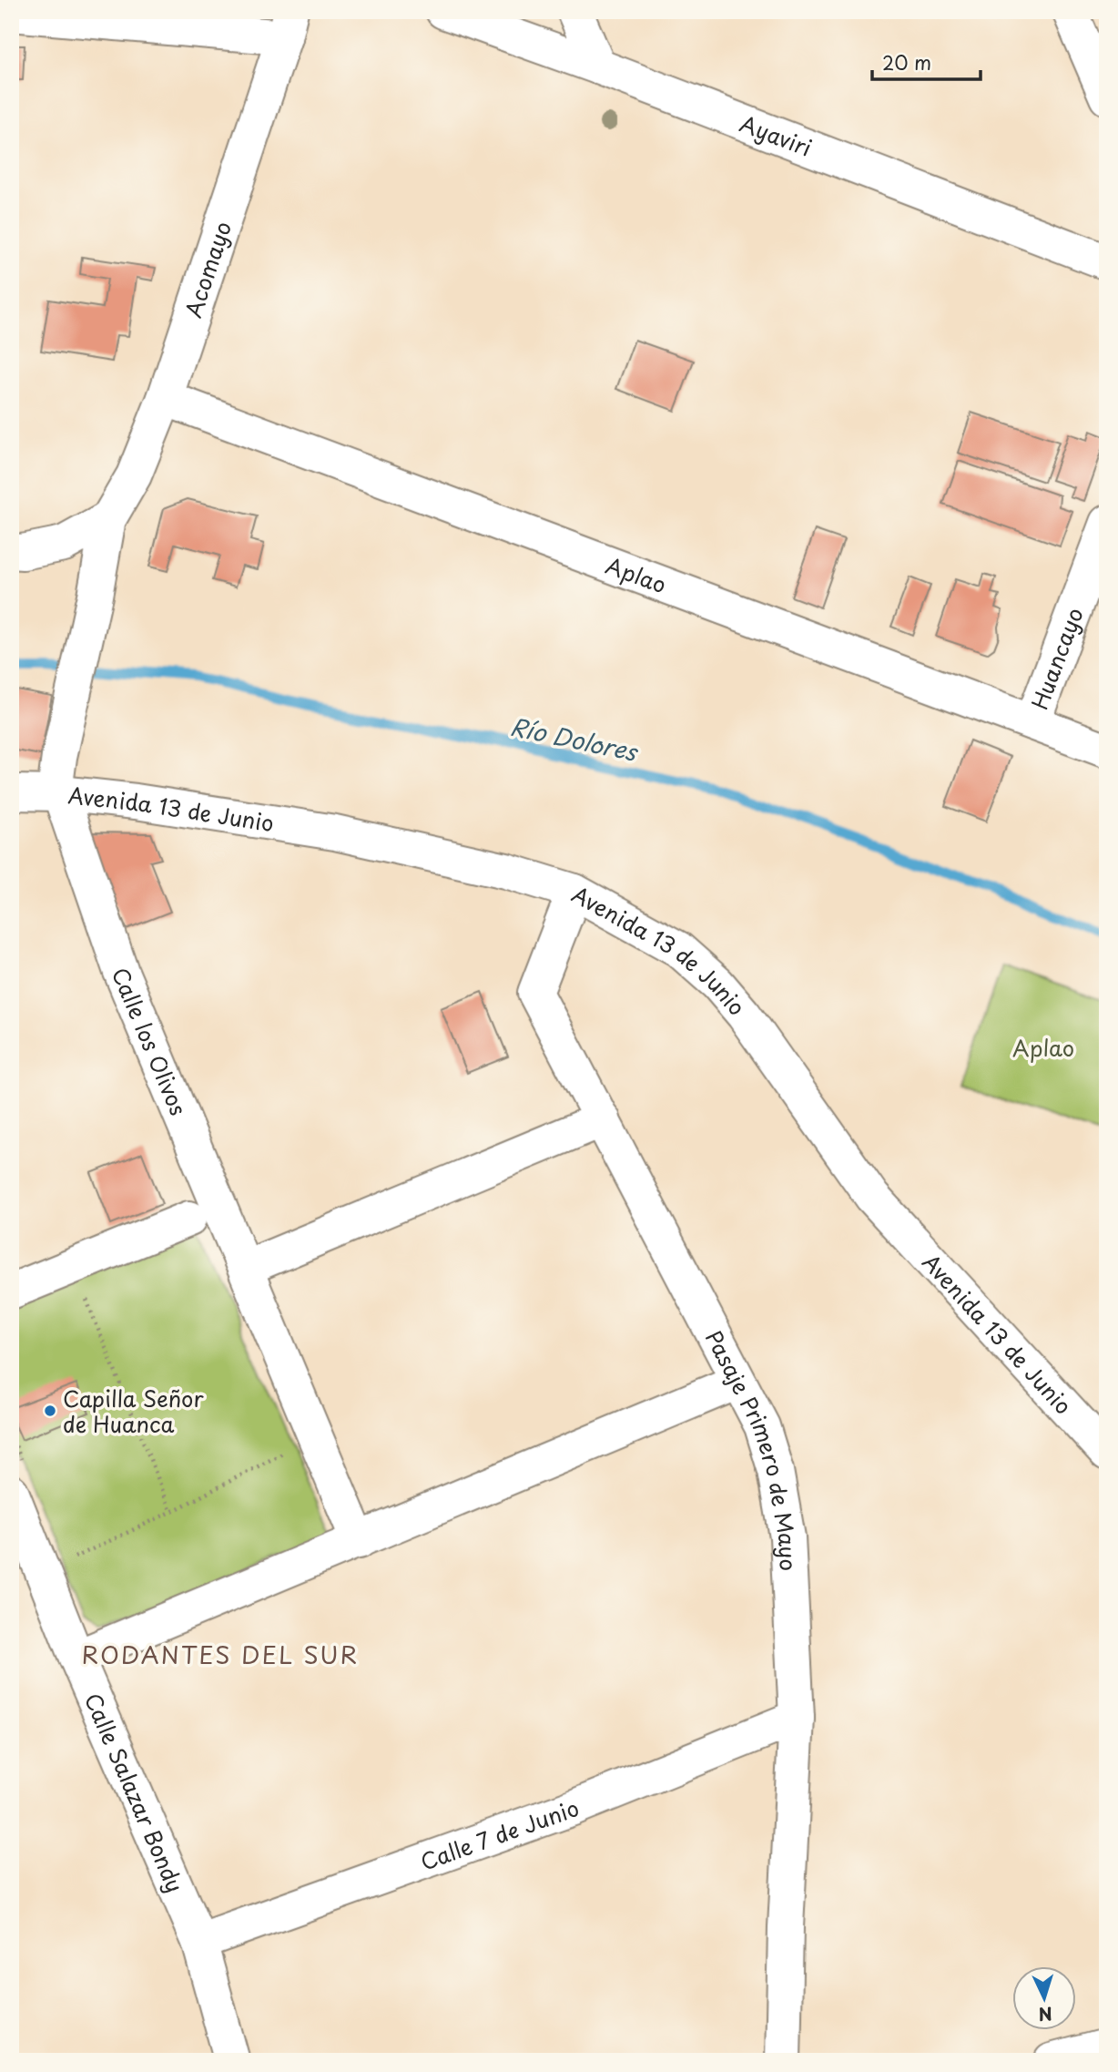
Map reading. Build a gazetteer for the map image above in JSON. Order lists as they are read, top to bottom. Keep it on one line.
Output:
{"streets":{"street":["Ayaviri","Acomayo","Aplao","Huancayo","Avenida 13 de Junio","Calle los Olivos","Pasaje Primero de Mayo","Calle Salazar Bondy","Calle 7 de Junio"]},"crossings":[["Acomayo","Aplao"],["Acomayo","Calle los Olivos"],["Aplao","Huancayo"],["Avenida 13 de Junio","Calle los Olivos"],["Avenida 13 de Junio","Pasaje Primero de Mayo"],["Pasaje Primero de Mayo","Calle 7 de Junio"],["Calle Salazar Bondy","Calle 7 de Junio"]],"districts":["RODANTES DEL SUR"],"water":["Río Dolores"],"parks":["Aplao"],"places":["Capilla Señor de Huanca"],"scale_bar":"20 m","north":"bottom"}
